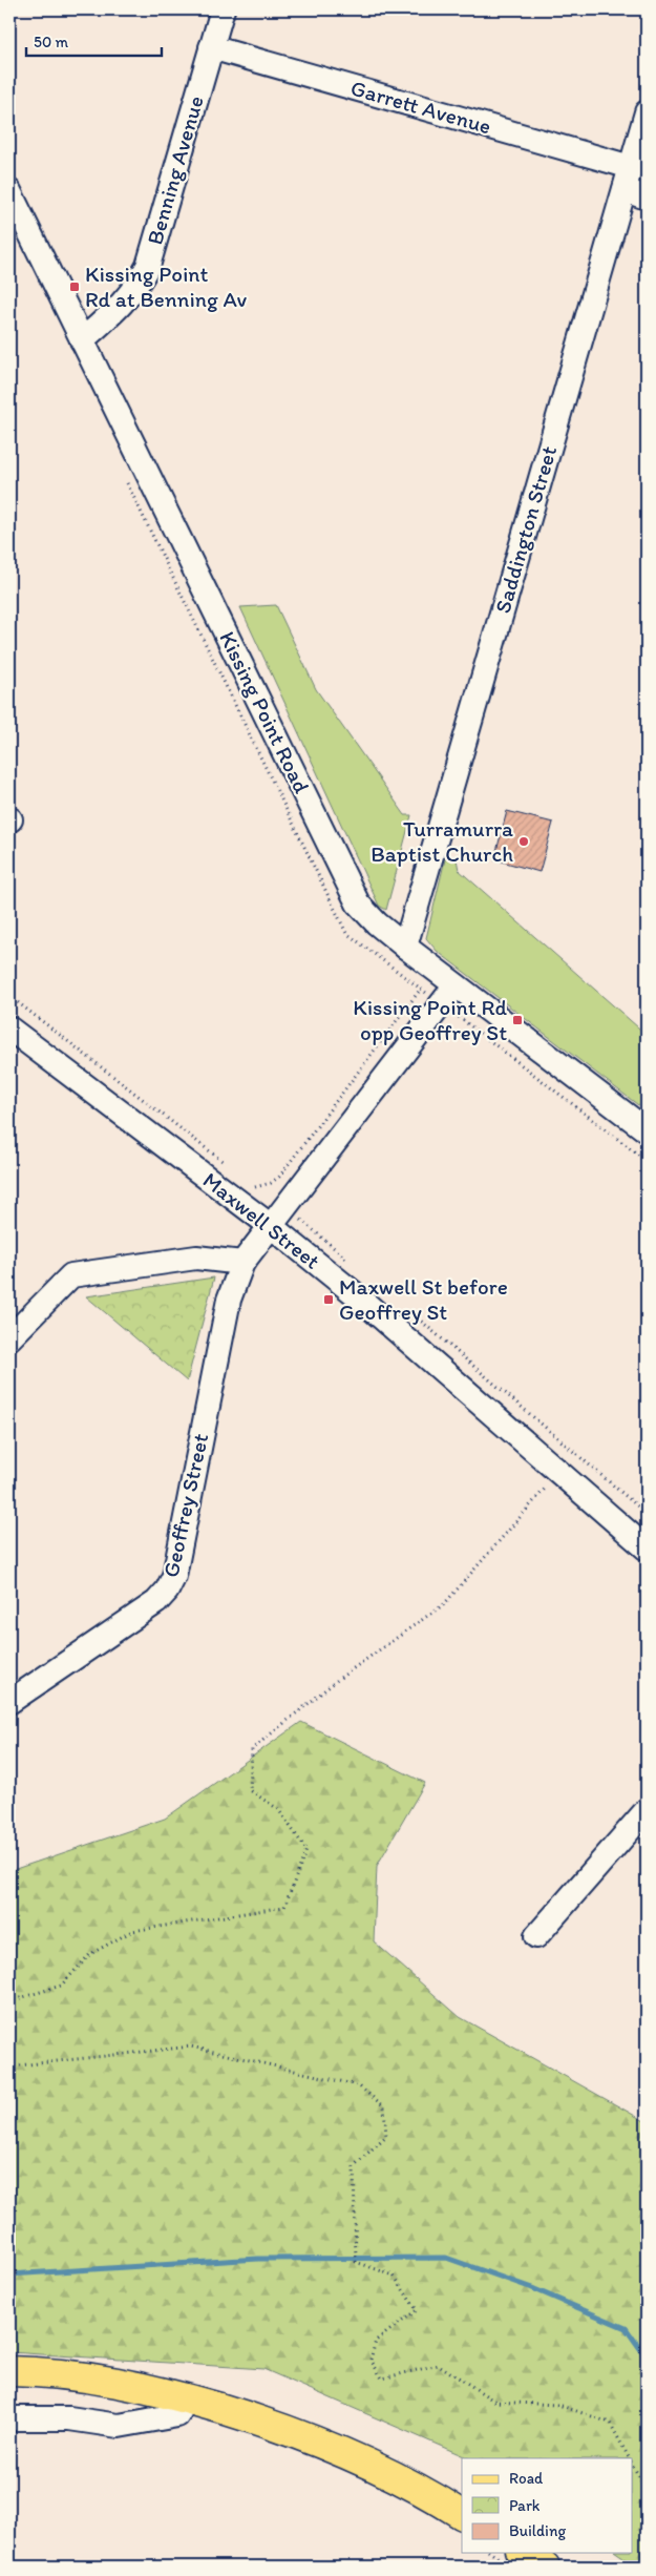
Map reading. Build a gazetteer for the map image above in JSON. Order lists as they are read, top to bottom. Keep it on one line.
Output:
{"streets":{"street":["Garrett Avenue","Benning Avenue","Saddington Street","Kissing Point Road","Maxwell Street","Geoffrey Street"]},"crossings":[["Garrett Avenue","Benning Avenue"],["Garrett Avenue","Saddington Street"],["Benning Avenue","Kissing Point Road"],["Saddington Street","Kissing Point Road"],["Kissing Point Road","Geoffrey Street"],["Maxwell Street","Geoffrey Street"]],"places":{"transit":["Kissing Point Rd at Benning Av","Kissing Point Rd opp Geoffrey St","Maxwell St before Geoffrey St"],"other":["Turramurra Baptist Church"]},"legend":["Road","Park","Building"],"scale_bar":"50 m"}
